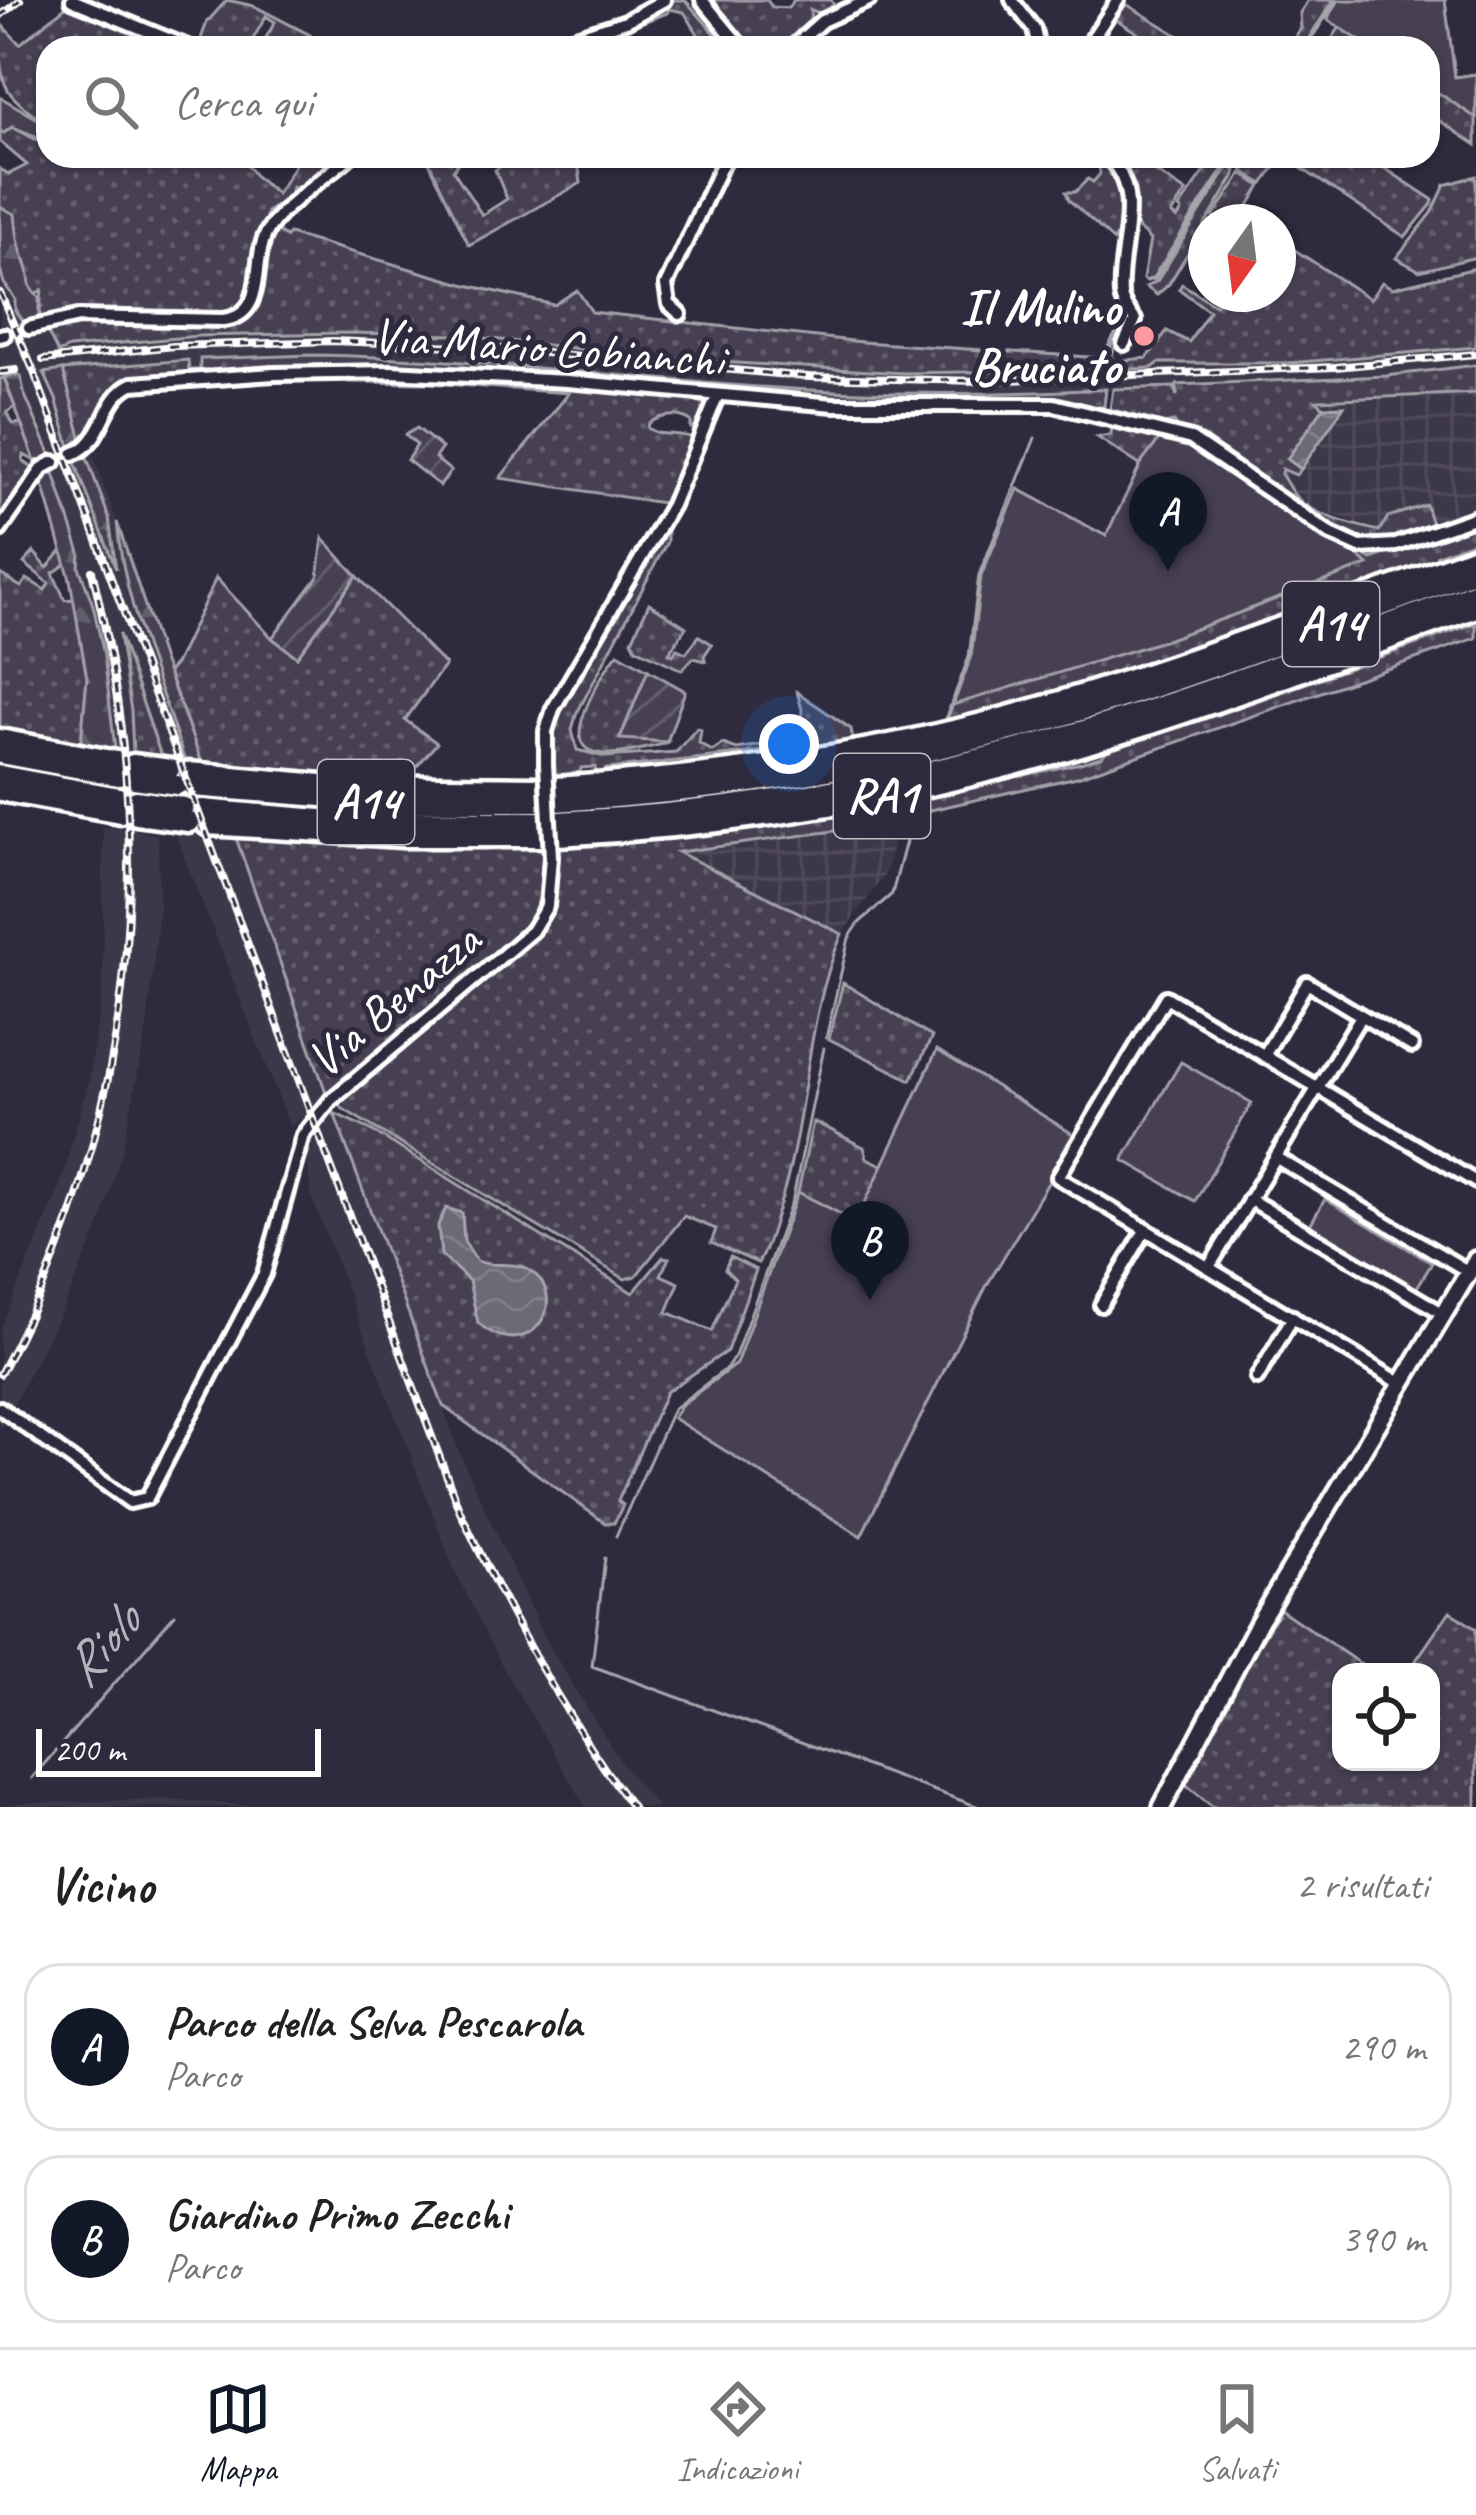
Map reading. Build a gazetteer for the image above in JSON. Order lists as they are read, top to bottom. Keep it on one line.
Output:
{"streets":{"highway":["A14","RA1"],"street":["Via Mario Cobianchi","Via Benazza"]},"crossings":[["Via Mario Cobianchi","Via Benazza"],["A14","RA1"]],"water":["Riolo"],"places":["Il Mulino Bruciato"],"scale_bar":"200 m","north":"bottom","page":{"search":"Cerca qui","pins":["A","B"],"scale":"200 m","heading":["Vicino","2 risultati"],"list":[{"mark":"A","name":"Parco della Selva Pescarola","note":"Parco","value":"290 m"},{"mark":"B","name":"Giardino Primo Zecchi","note":"Parco","value":"390 m"}],"nav":["Mappa","Indicazioni","Salvati"]}}
